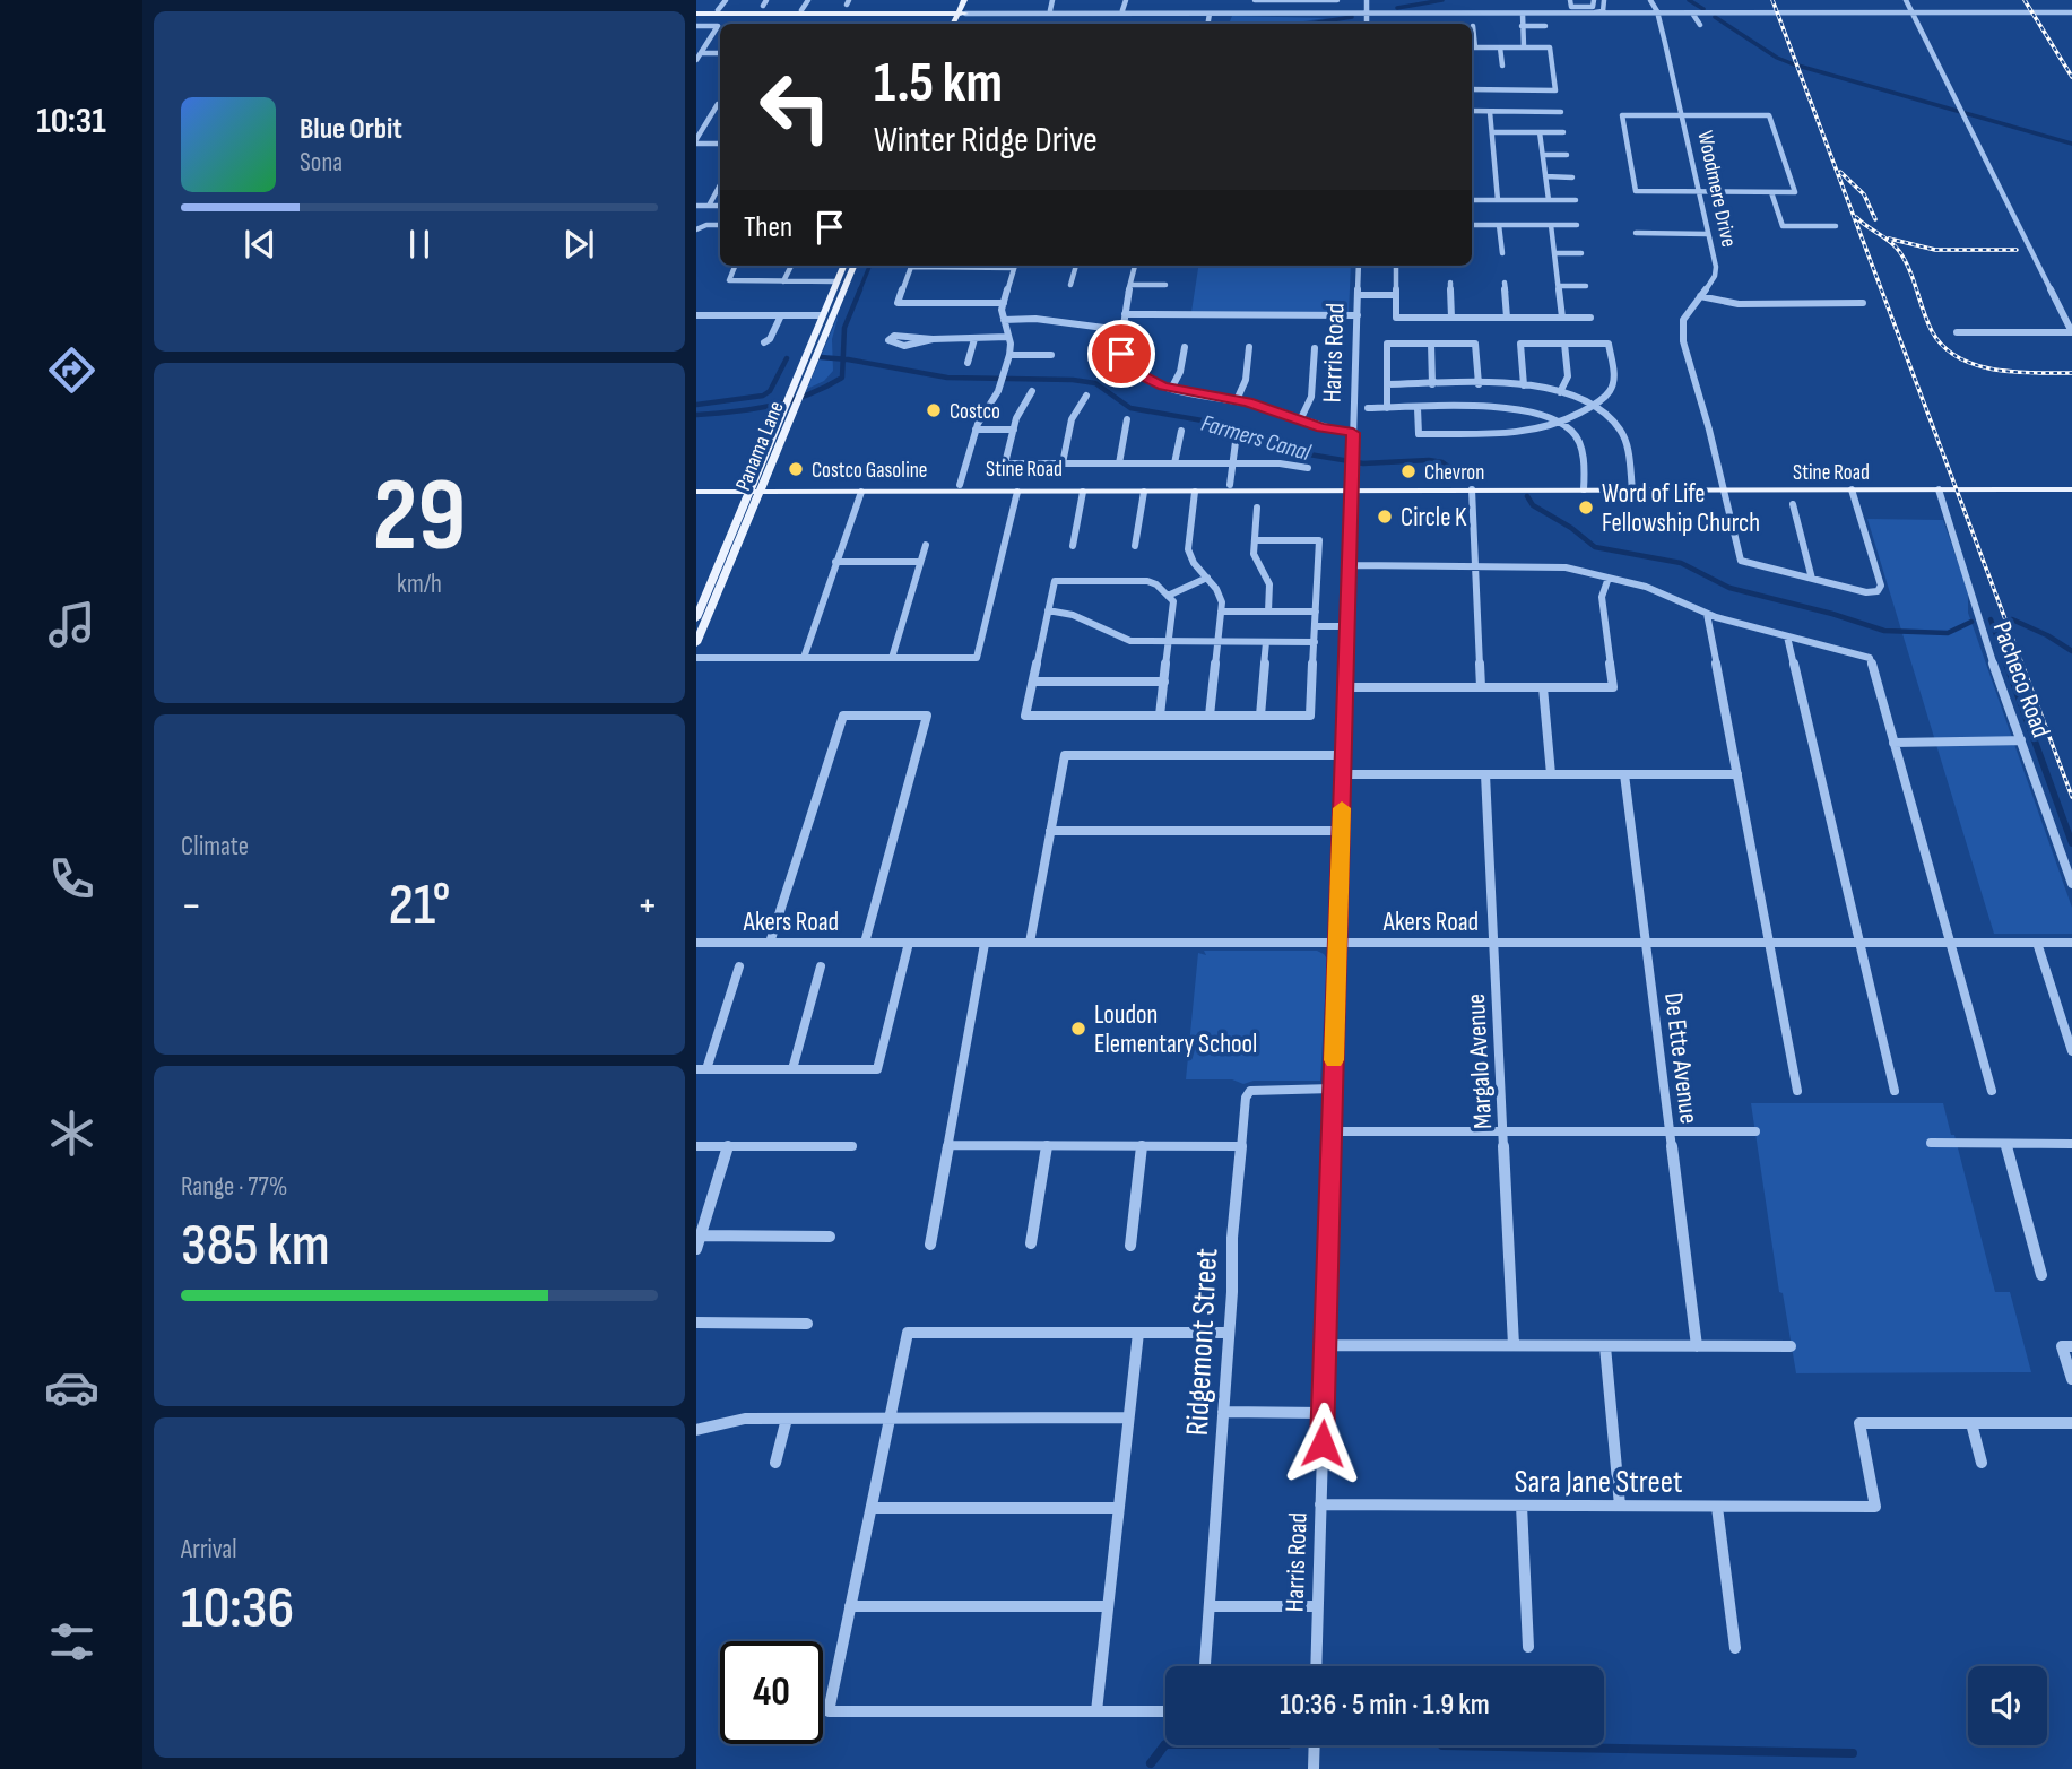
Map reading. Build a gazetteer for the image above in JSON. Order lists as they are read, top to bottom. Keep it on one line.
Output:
{"streets":{"main road":["Panama Lane","Stine Road"],"street":["Woodmere Drive","Harris Road","Pacheco Road","Akers Road","De Ette Avenue","Margalo Avenue","Ridgemont Street","Sara Jane Street"]},"crossings":[["Woodmere Drive","Stine Road"],["Harris Road","Stine Road"],["Harris Road","Akers Road"],["Harris Road","Ridgemont Street"],["Harris Road","Sara Jane Street"],["Panama Lane","Stine Road"],["Stine Road","Pacheco Road"],["Akers Road","De Ette Avenue"],["Akers Road","Margalo Avenue"]],"water":["Farmers Canal"],"places":["Costco","Costco Gasoline","Chevron","Word of Life Fellowship Church","Circle K","Loudon Elementary School"],"page":{"tabs":"10:31","turn":["1.5 km","Winter Ridge Drive"],"song":["Blue Orbit","Sona"],"then":"Then","tile":[["29","km/h"],"Climate",["Range · 77%","385 km"],["Arrival","10:36"]],"heat":["−","21°","+"],"limit":"40","trip":"10:36 · 5 min · 1.9 km"}}
